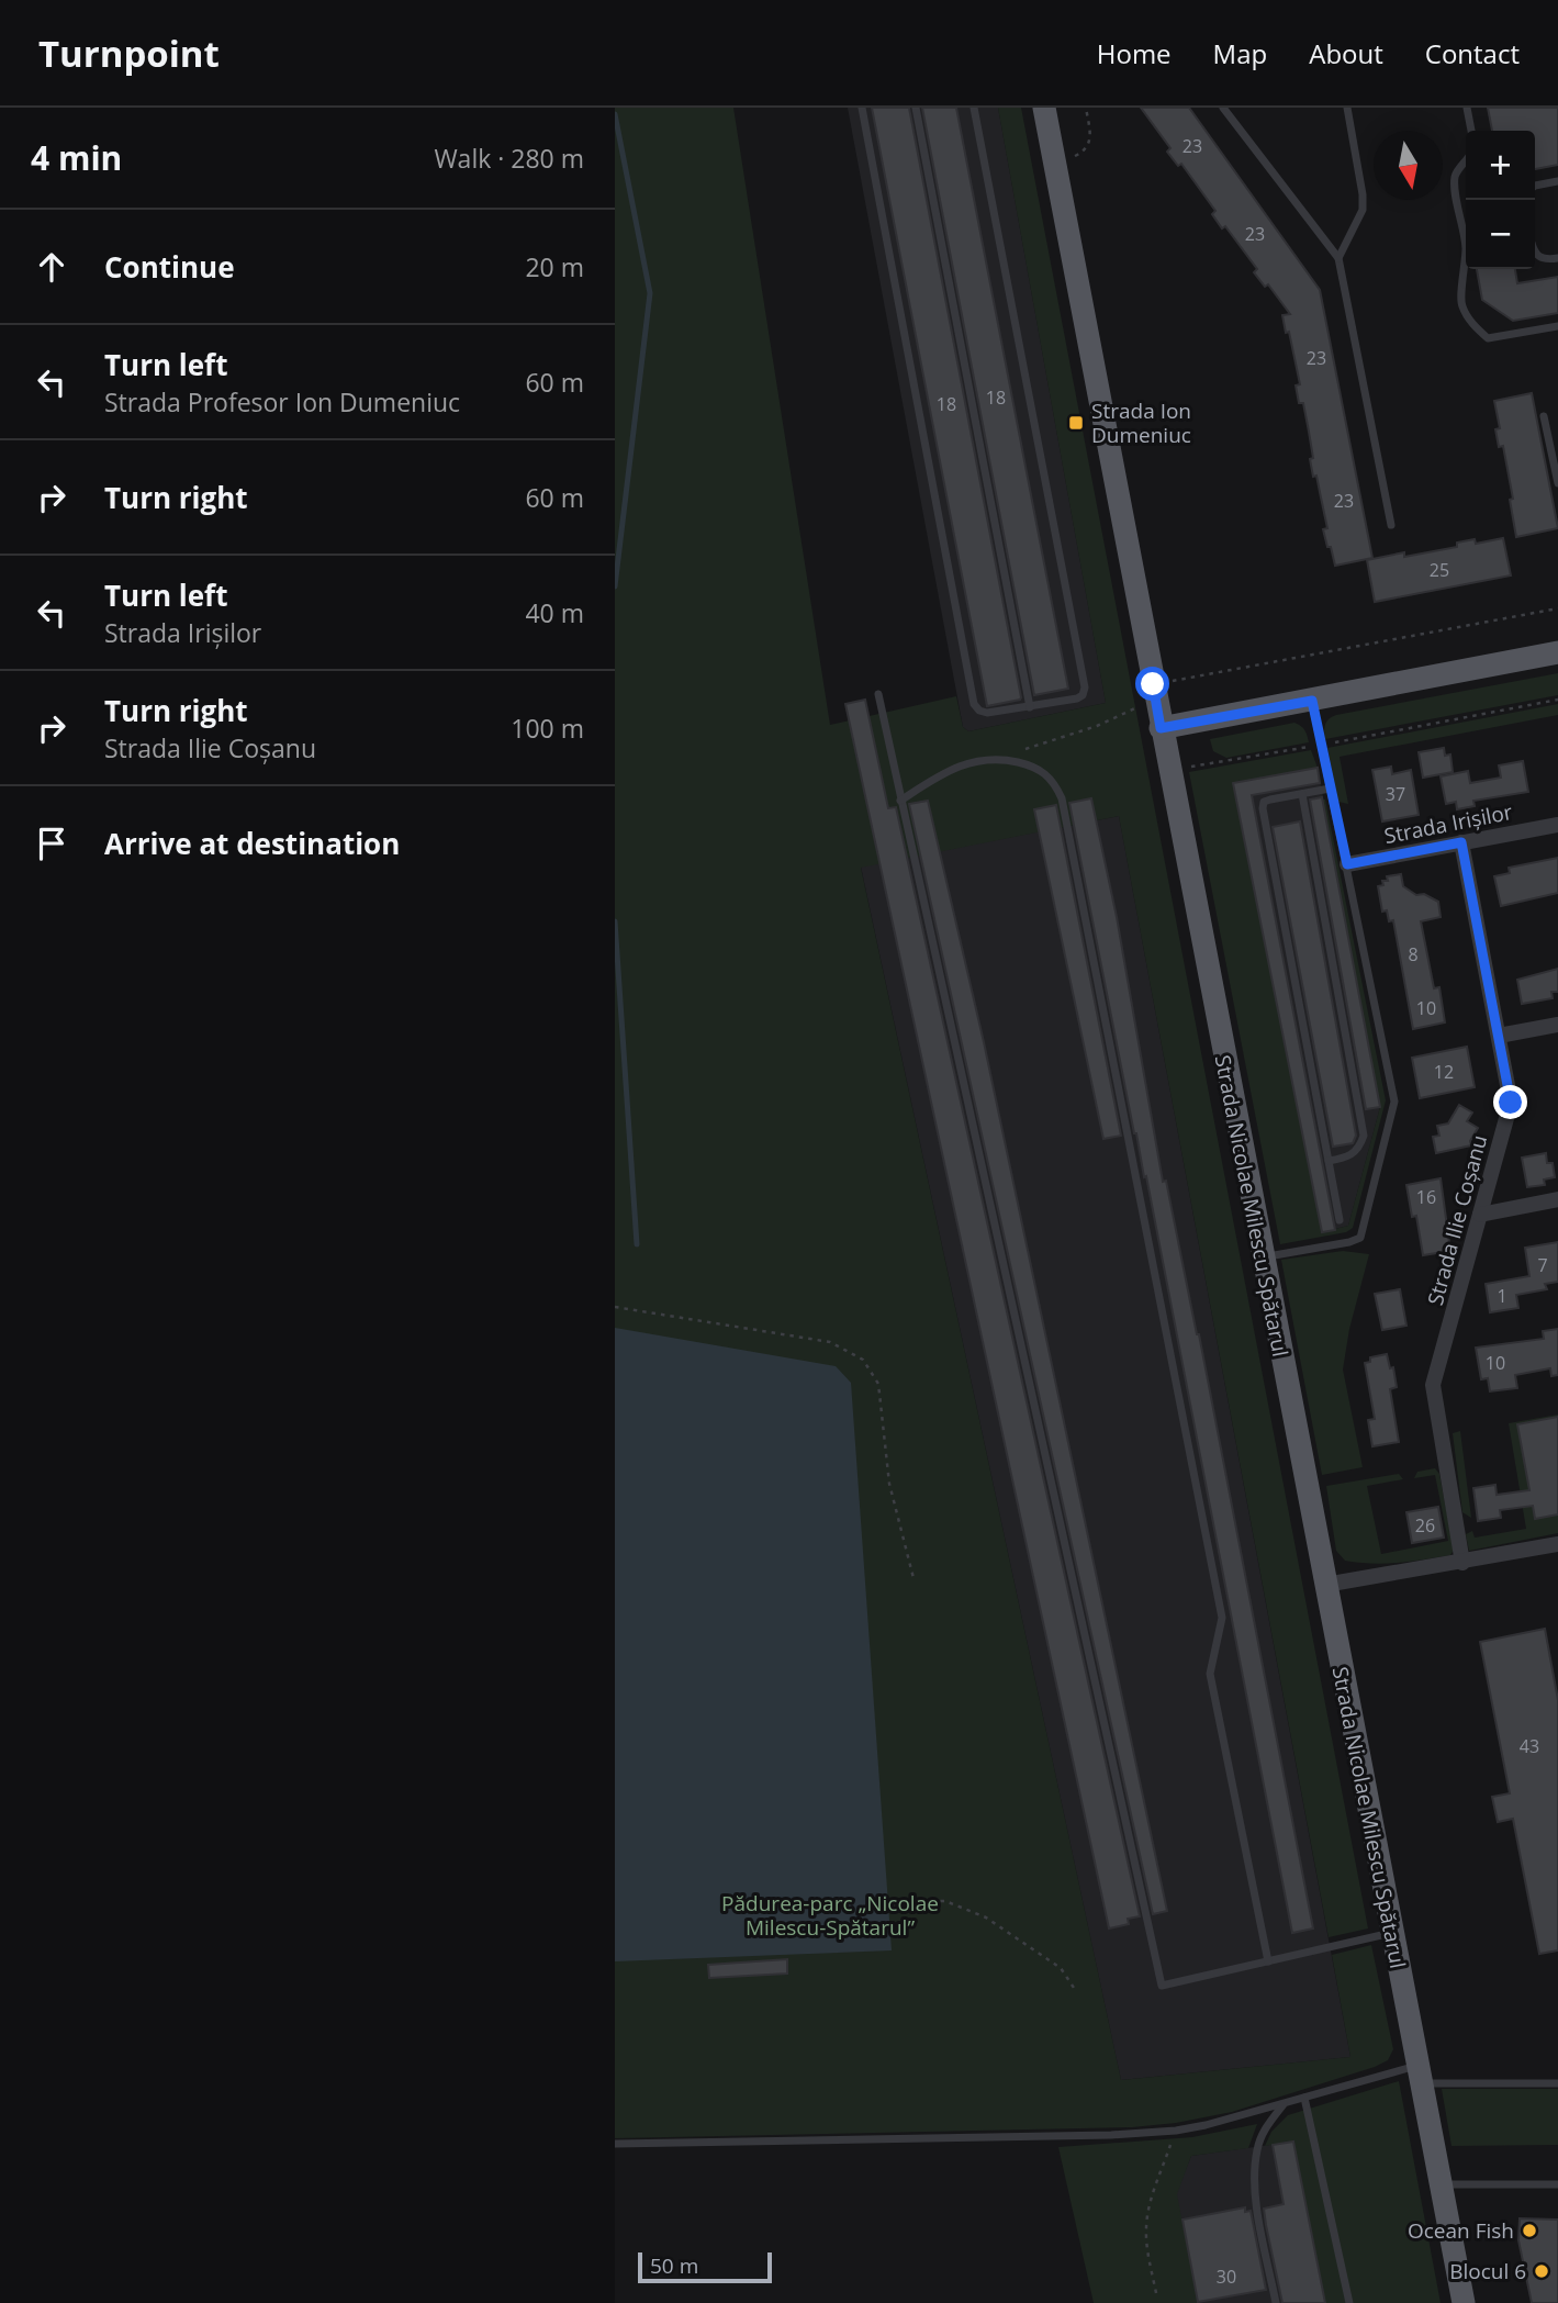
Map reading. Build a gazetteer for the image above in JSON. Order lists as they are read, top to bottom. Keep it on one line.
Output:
{"streets":{"main road":["Strada Nicolae Milescu Spătarul"],"street":["Strada Irișilor","Strada Ilie Coșanu"]},"crossings":[["Strada Irișilor","Strada Ilie Coșanu"]],"parks":["Pădurea-parc „Nicolae Milescu-Spătarul”"],"places":{"transit":["Strada Ion Dumeniuc"],"other":["Ocean Fish","Blocul 6"]},"house_numbers":["23","23","23","18","18","23","25","37","8","10","12","16","7","1","10","26","43","30"],"scale_bar":"50 m","north":"bottom","page":{"header":"Turnpoint","nav":["Home","Map","About","Contact"],"heading":["4 min","Walk · 280 m"],"map_buttons":["+","−"],"list":[["Continue","20 m"],["Turn left","Strada Profesor Ion Dumeniuc","60 m"],["Turn right","60 m"],["Turn left","Strada Irișilor","40 m"],["Turn right","Strada Ilie Coșanu","100 m"],"Arrive at destination"],"scale":"50 m"}}
